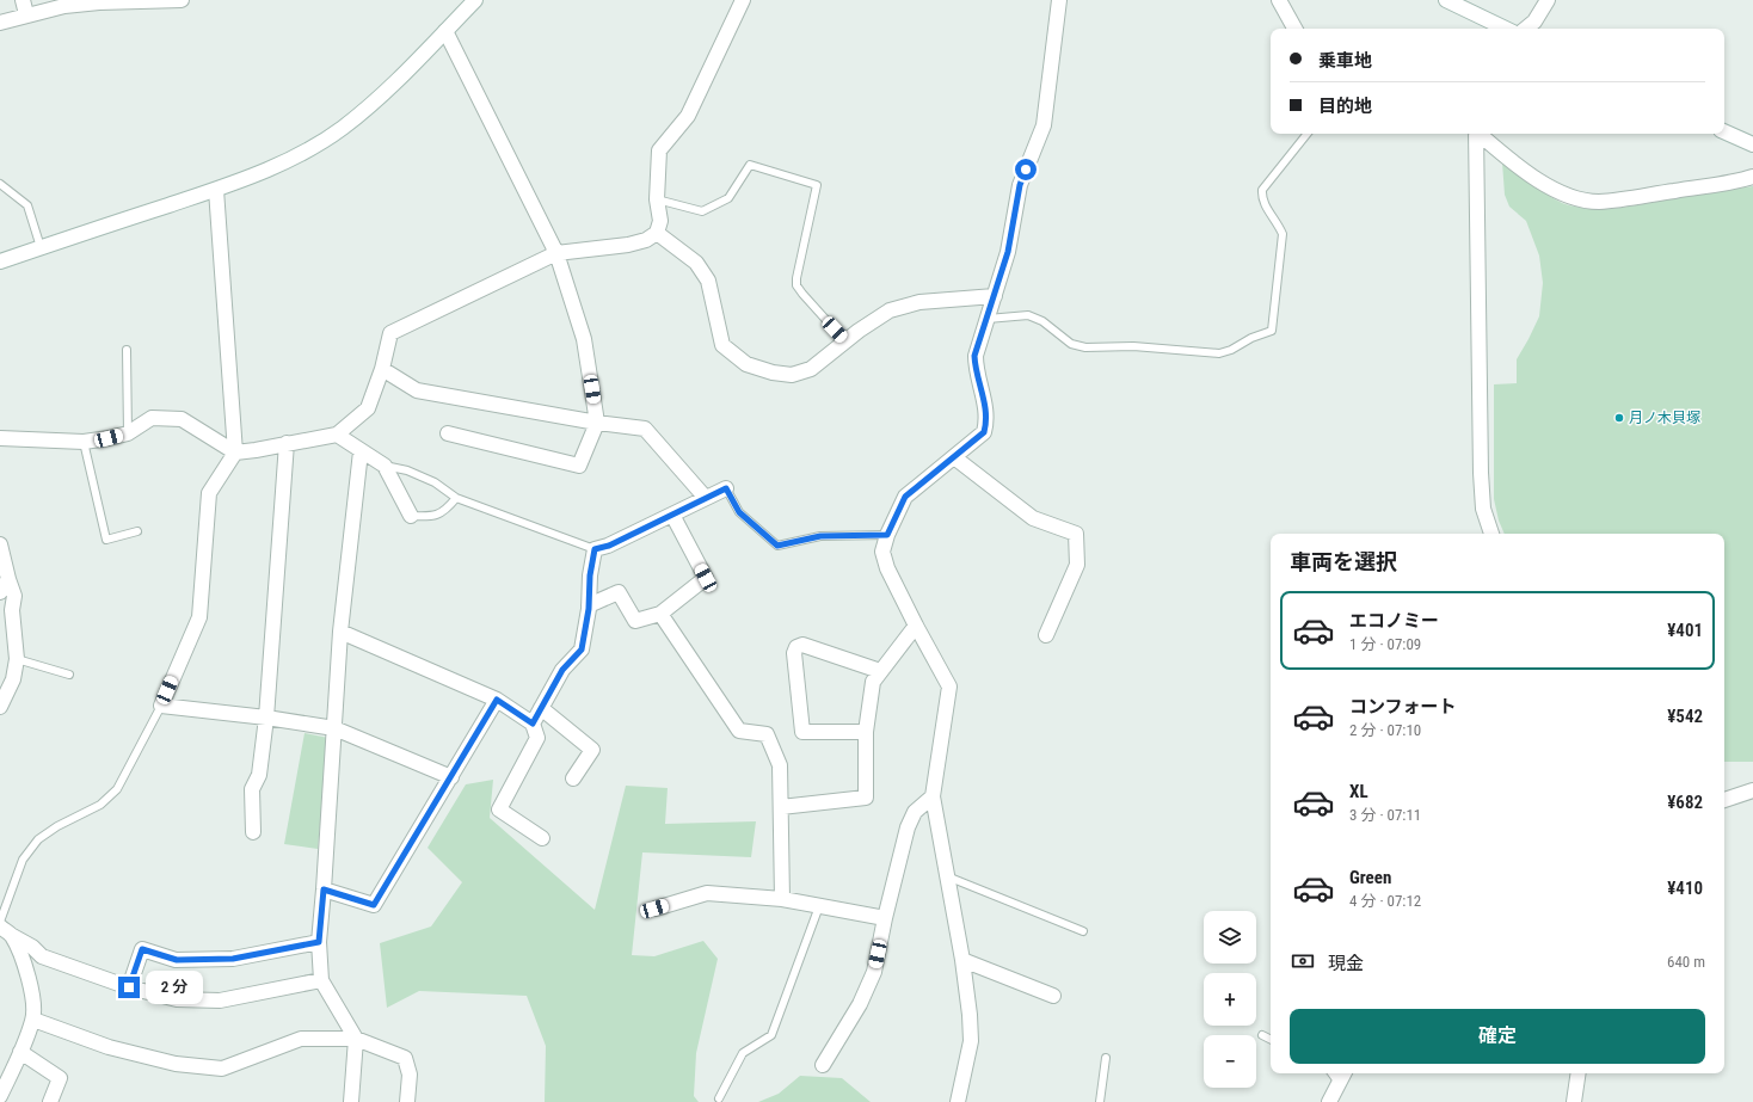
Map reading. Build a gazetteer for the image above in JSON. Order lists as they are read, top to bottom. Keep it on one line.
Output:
{"places":["月ノ木貝塚"],"page":{"banner":["乗車地","目的地"],"heading":"車両を選択","list":[{"name":"エコノミー","note":"1 分 · 07:09","value":"¥401"},{"name":"コンフォート","note":"2 分 · 07:10","value":"¥542"},{"name":"XL","note":"3 分 · 07:11","value":"¥682"},{"name":"Green","note":"4 分 · 07:12","value":"¥410"}],"map_buttons":["+","−"],"pay":["現金","640 m"],"bubble":"2 分","buttons":"確定"}}
